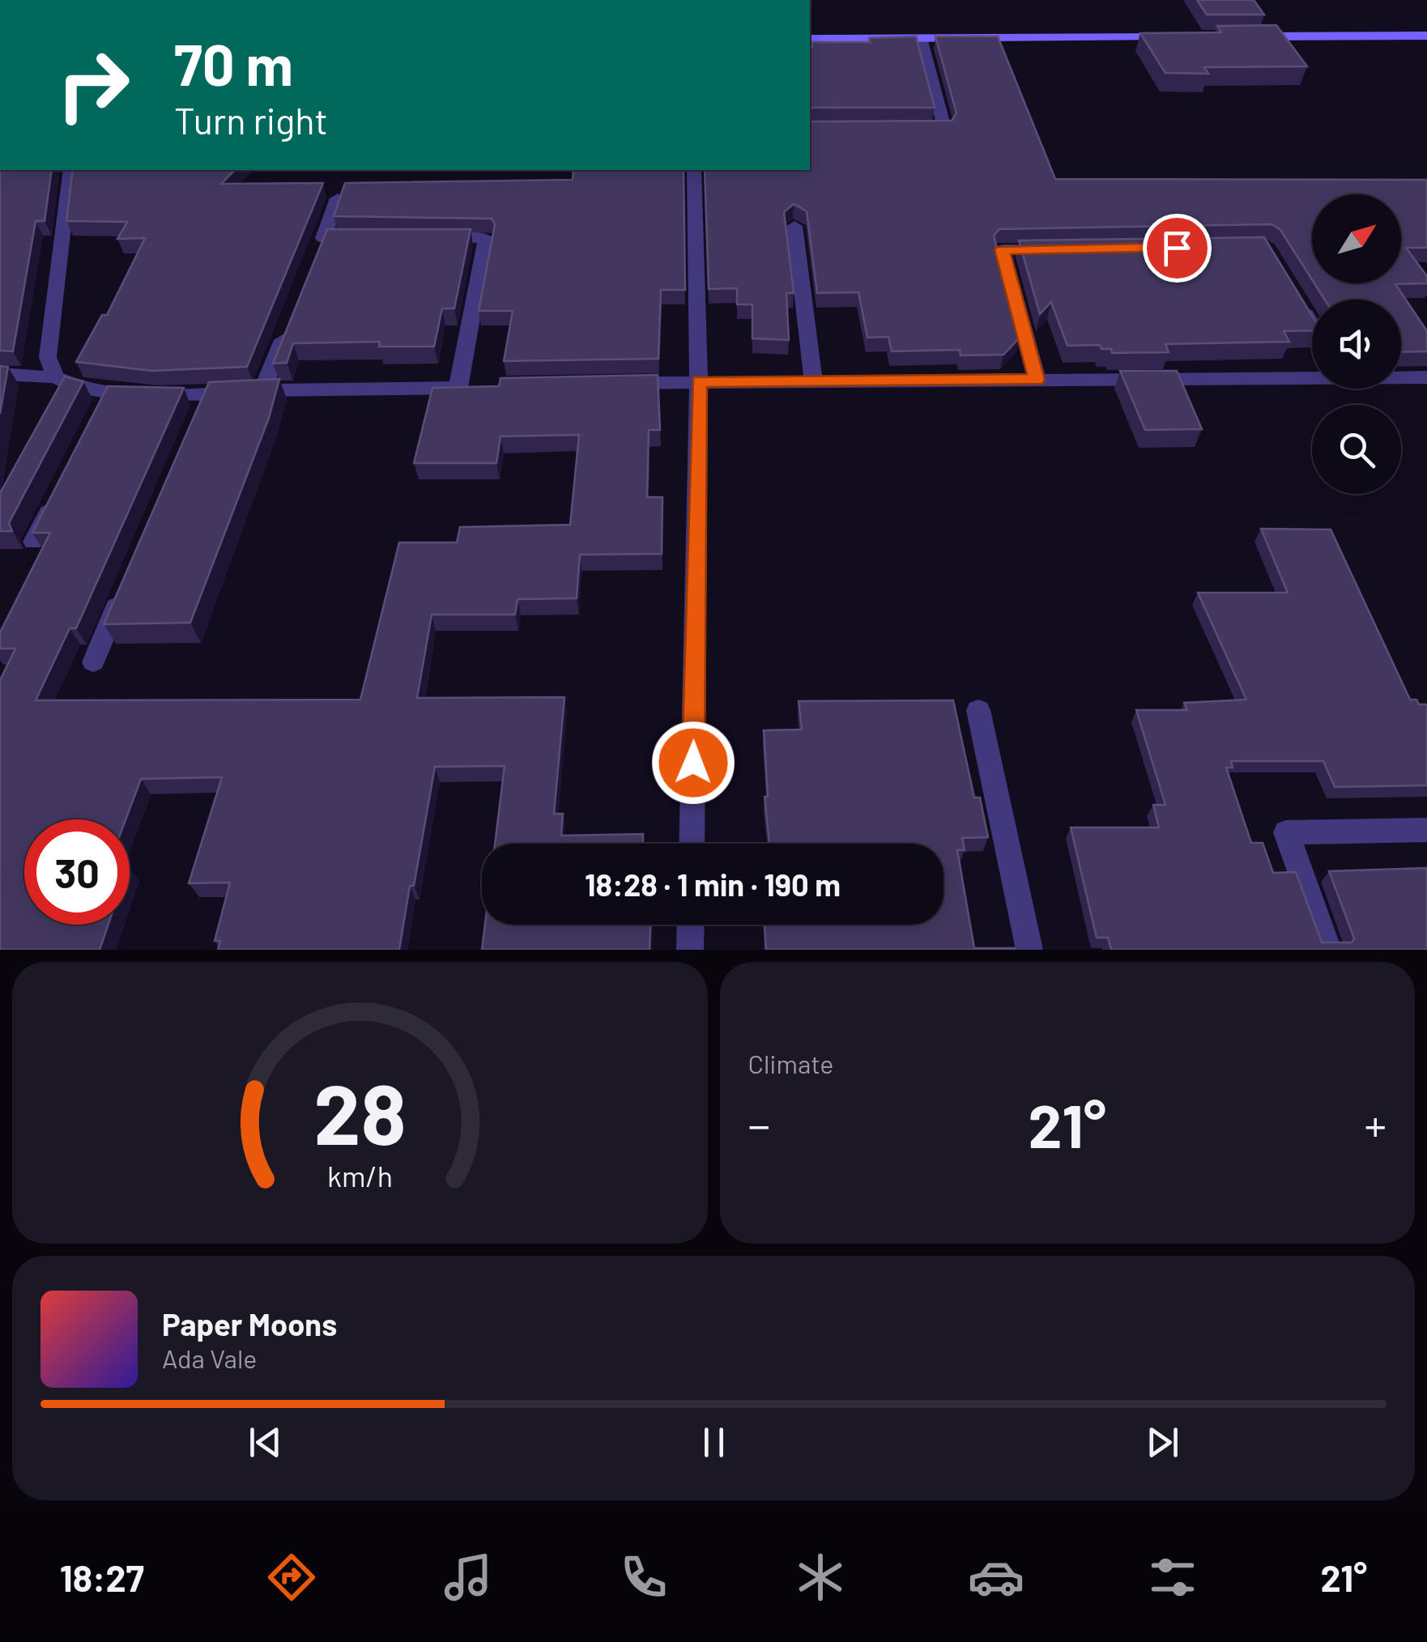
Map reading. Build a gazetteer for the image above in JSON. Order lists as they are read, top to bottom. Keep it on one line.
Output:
{"north":"top right","page":{"turn":["70 m","Turn right"],"limit":"30","trip":"18:28 · 1 min · 190 m","tile":"Climate","heat":["−","21°","+"],"song":["Paper Moons","Ada Vale"],"tabs":["18:27","21°"],"gauge":["28","km/h"]}}
